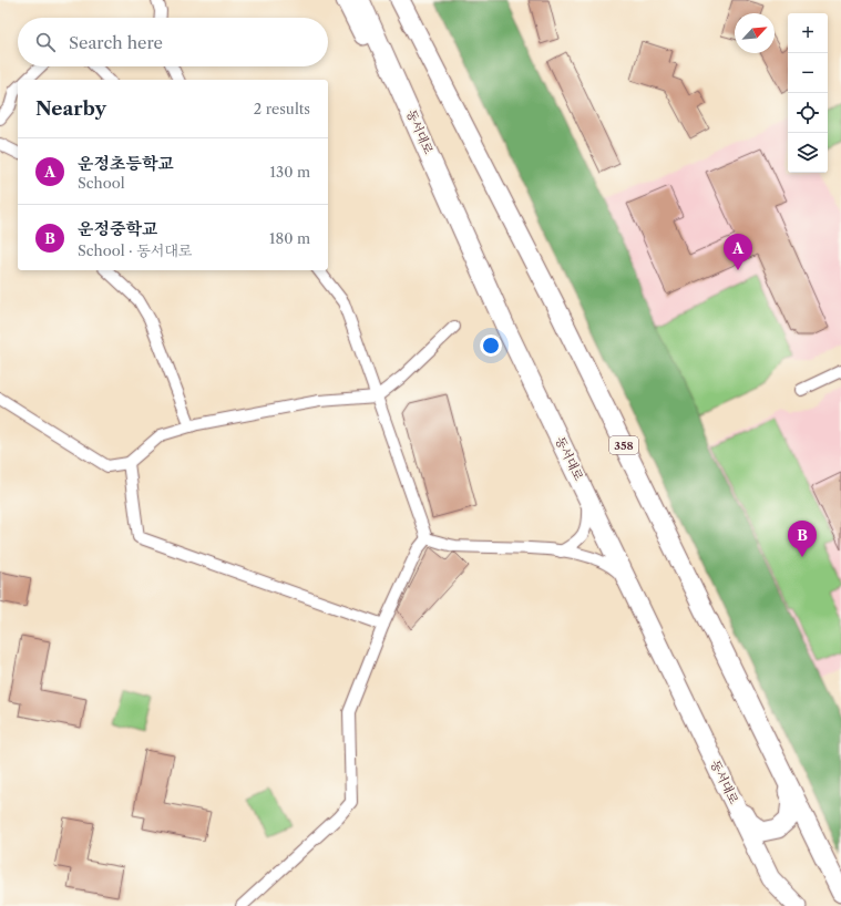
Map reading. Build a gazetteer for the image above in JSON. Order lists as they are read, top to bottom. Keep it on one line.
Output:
{"streets":{"highway":["동서대로","358"]},"north":"top right","page":{"map_buttons":["+","−"],"search":"Search here","heading":["Nearby","2 results"],"list":[{"mark":"A","name":"운정초등학교","note":"School","value":"130 m"},{"mark":"B","name":"운정중학교","note":"School · 동서대로","value":"180 m"}],"pins":["A","B"]}}
